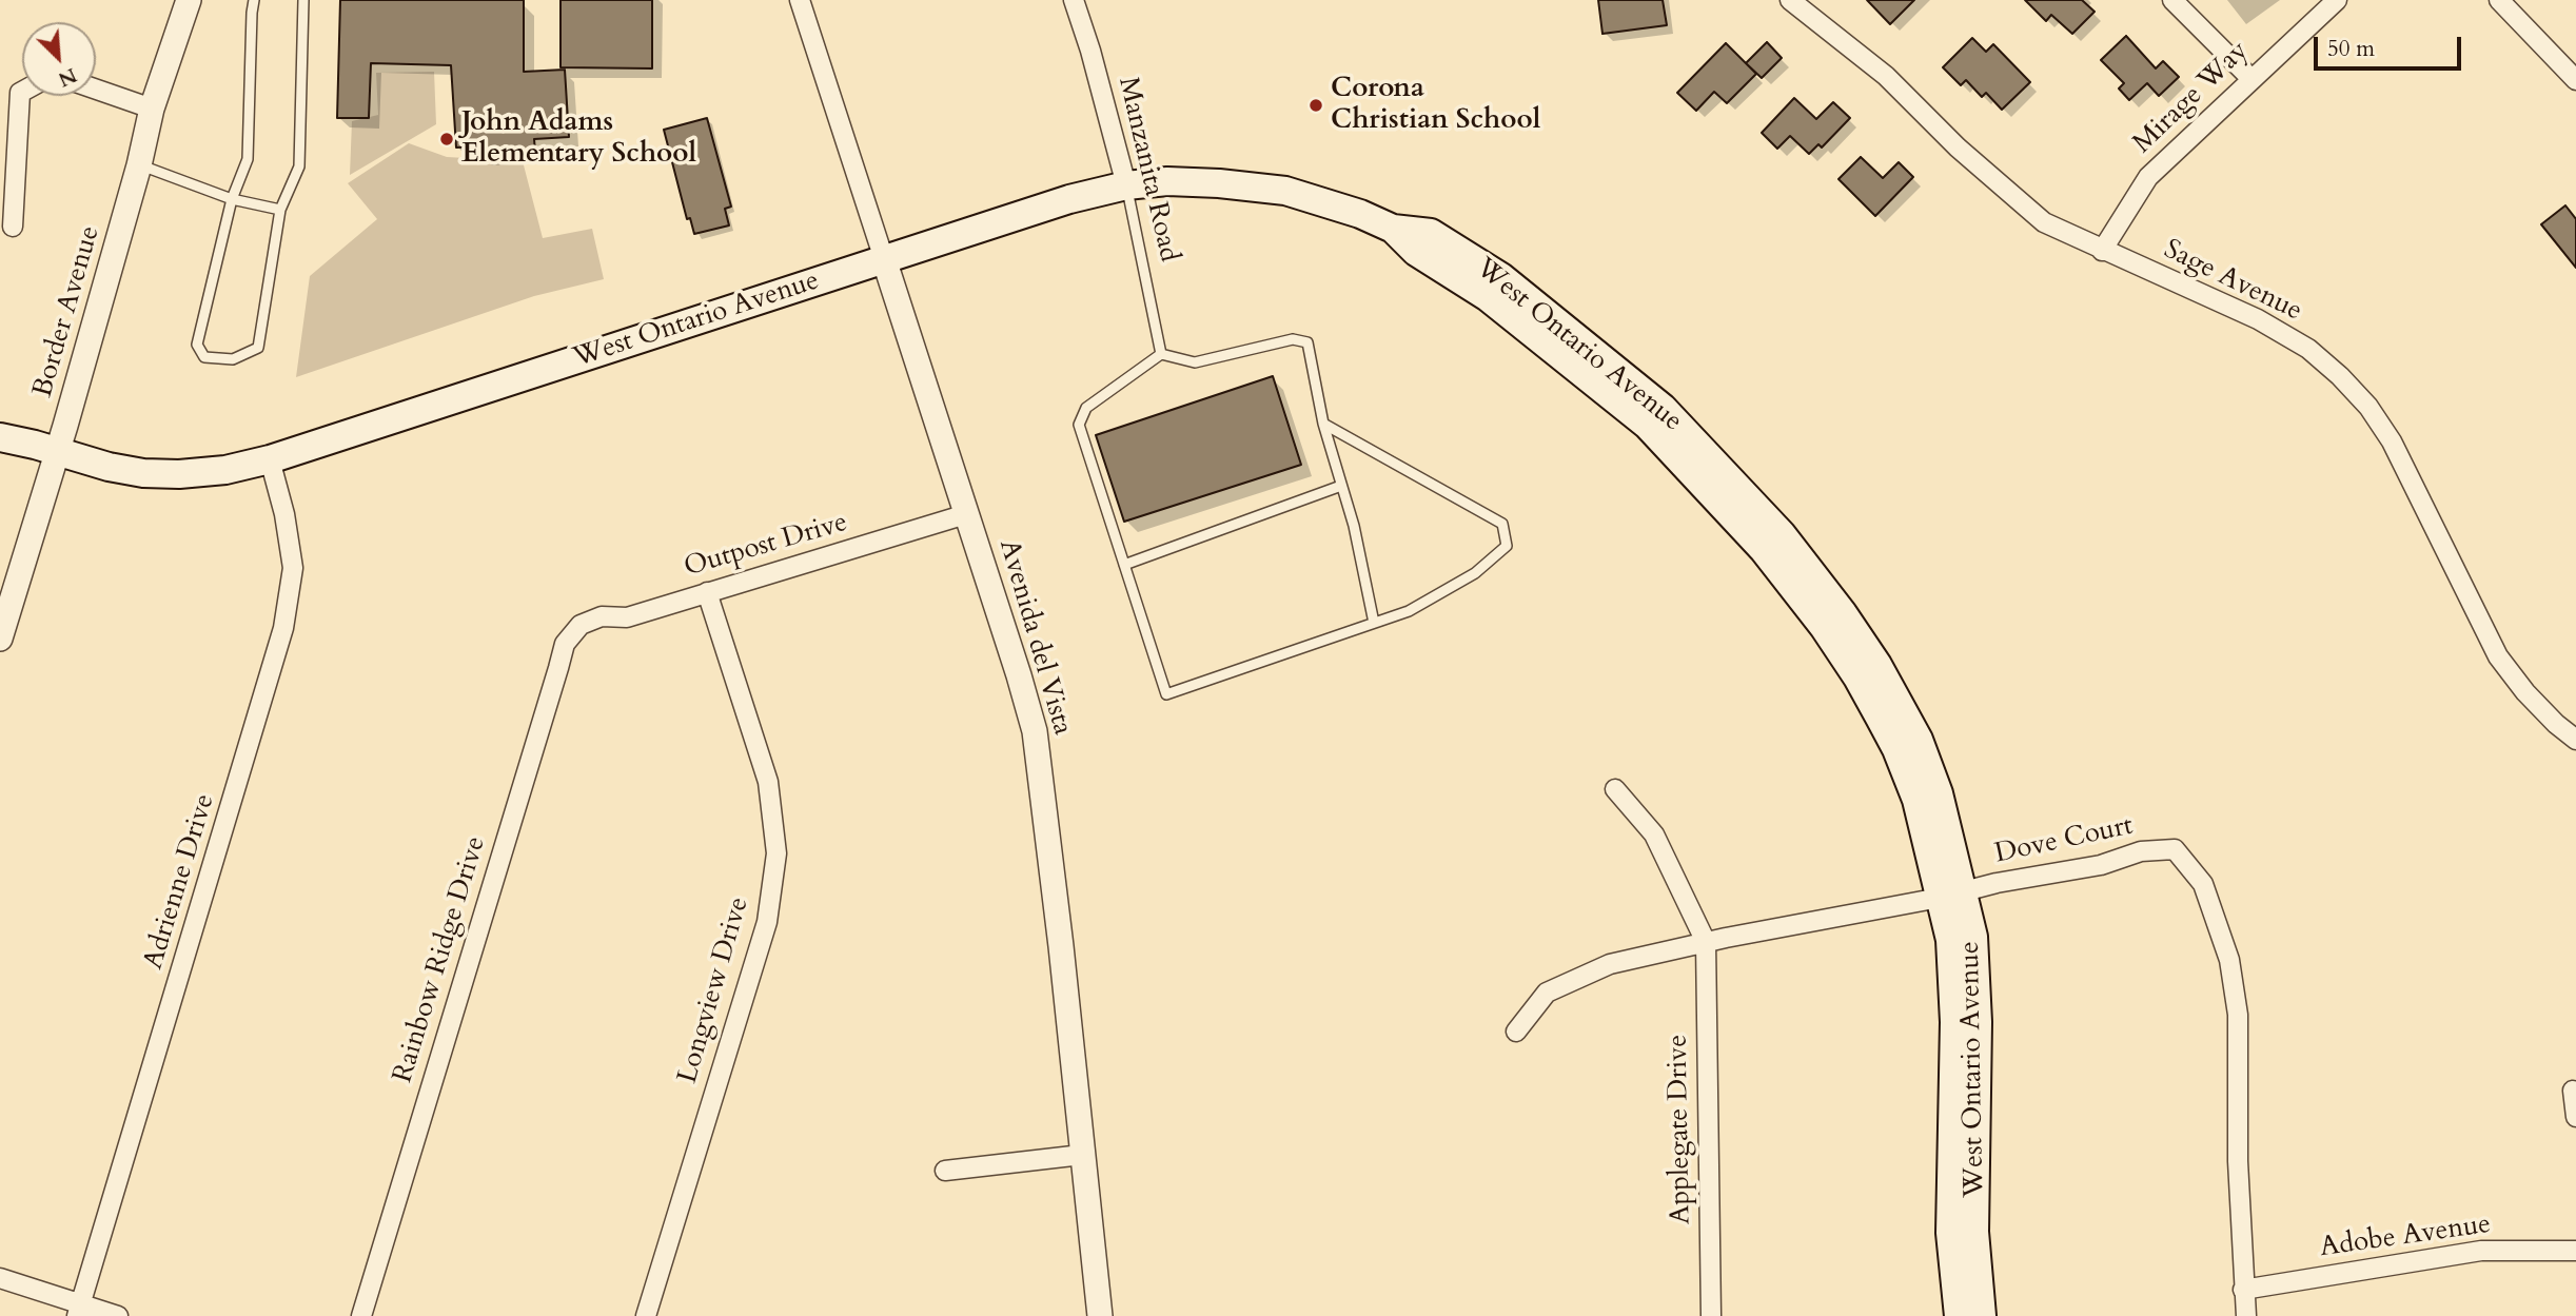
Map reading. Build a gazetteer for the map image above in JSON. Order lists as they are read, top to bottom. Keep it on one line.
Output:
{"streets":{"main road":["West Ontario Avenue"],"street":["Mirage Way","Manzanita Road","Sage Avenue","Border Avenue","Outpost Drive","Avenida del Vista","Dove Court","Adrienne Drive","Rainbow Ridge Drive","Longview Drive","Applegate Drive","Adobe Avenue"]},"crossings":[["Mirage Way","Sage Avenue"],["Manzanita Road","West Ontario Avenue"],["Border Avenue","West Ontario Avenue"],["West Ontario Avenue","Avenida del Vista"],["West Ontario Avenue","Dove Court"],["West Ontario Avenue","Adrienne Drive"],["Outpost Drive","Avenida del Vista"],["Outpost Drive","Rainbow Ridge Drive"],["Outpost Drive","Longview Drive"],["Dove Court","Applegate Drive"],["Dove Court","Adobe Avenue"]],"places":["Corona Christian School","John Adams Elementary School"],"scale_bar":"50 m","north":"bottom right"}
